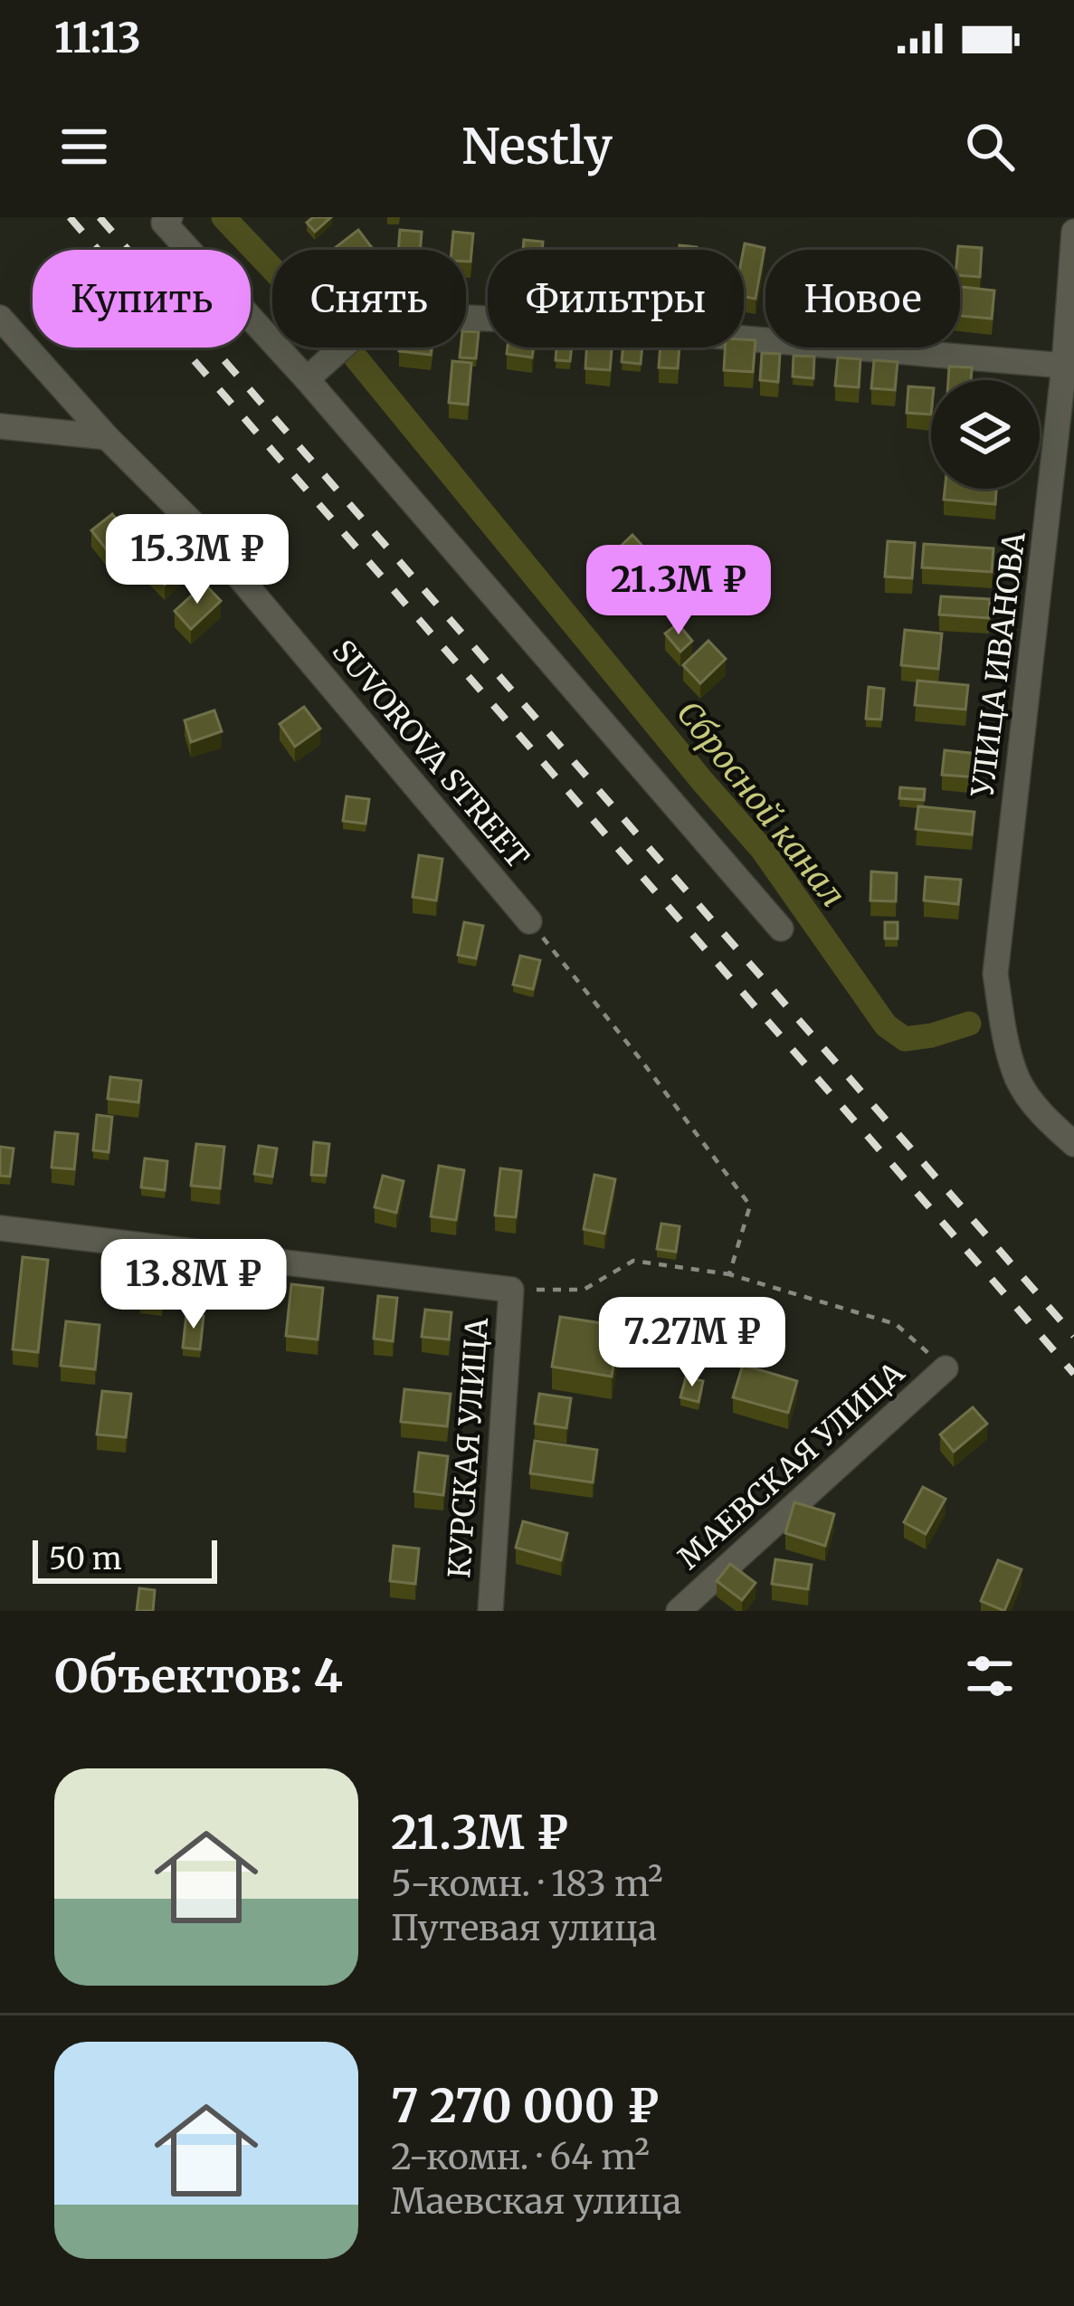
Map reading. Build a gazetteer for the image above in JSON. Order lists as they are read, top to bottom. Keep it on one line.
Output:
{"streets":{"street":["УЛИЦА ИВАНОВА","SUVOROVA STREET","КУРСКАЯ УЛИЦА","МАЕВСКАЯ УЛИЦА"]},"water":["Сбросной канал"],"scale_bar":"50 m","page":{"status":"11:13","header":"Nestly","chip":["Купить","Снять","Фильтры","Новое"],"price":["15.3M ₽","21.3M ₽","13.8M ₽","7.27M ₽"],"scale":"50 m","heading":"Объектов: 4","list":[{"name":"21.3M ₽","note":"5-комн. · 183 m² · Путевая улица"},{"name":"7 270 000 ₽","note":"2-комн. · 64 m² · Маевская улица"}]}}
